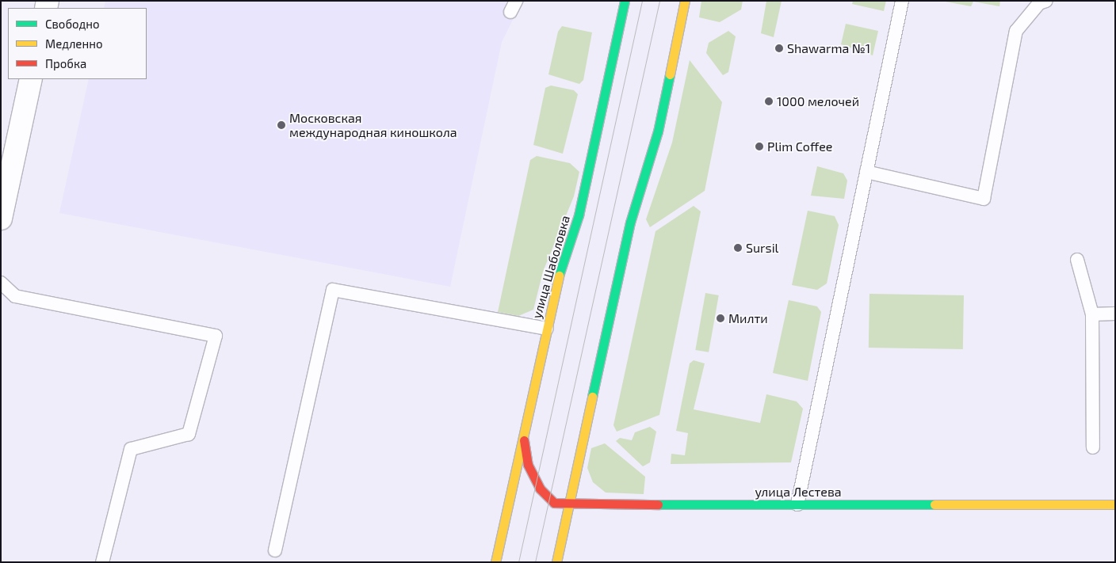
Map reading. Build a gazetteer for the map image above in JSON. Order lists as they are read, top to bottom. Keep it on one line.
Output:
{"streets":{"main road":["улица Шаболовка","улица Лестева"]},"crossings":[["улица Шаболовка","улица Лестева"]],"places":["Shawarma №1","1000 мелочей","Московская международная киношкола","Plim Coffee","Sursil","Милти"],"legend":["Свободно","Медленно","Пробка"]}
